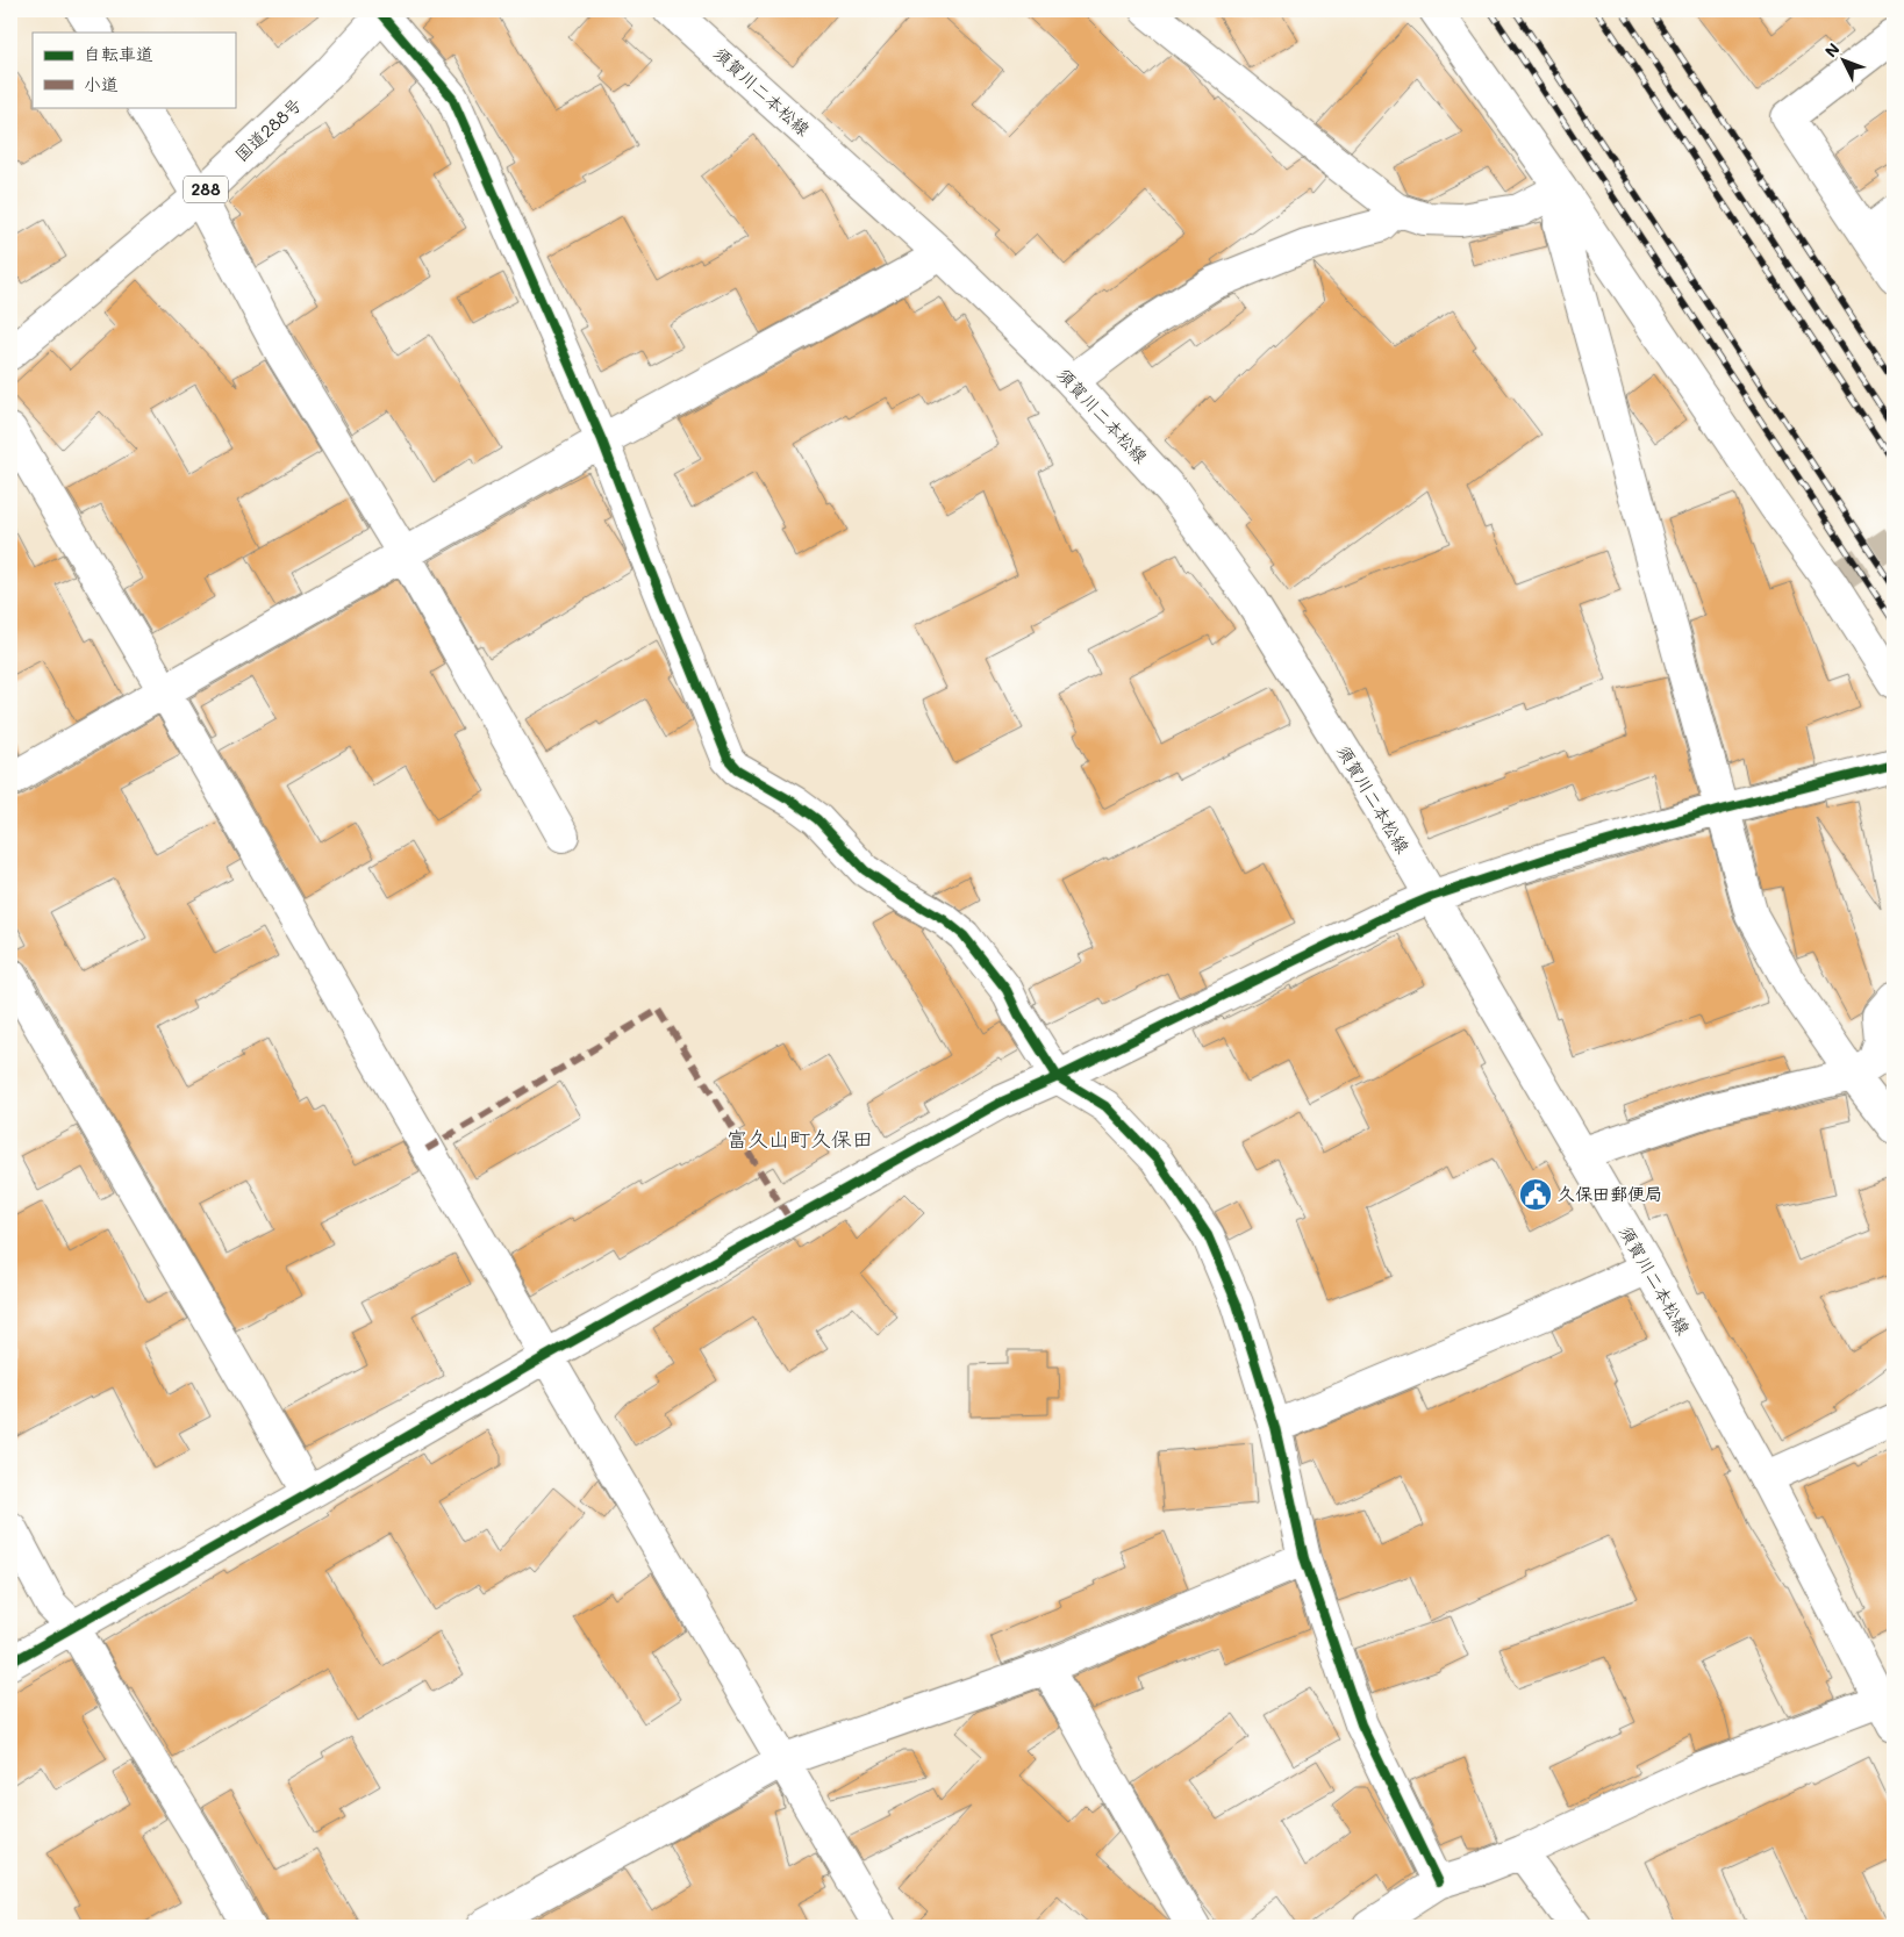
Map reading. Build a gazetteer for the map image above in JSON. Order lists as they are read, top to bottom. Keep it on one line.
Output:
{"streets":{"main road":["須賀川二本松線","国道288号","288"]},"districts":["富久山町久保田"],"places":{"public building":["久保田郵便局"]},"legend":["自転車道","小道"],"north":"top left"}
